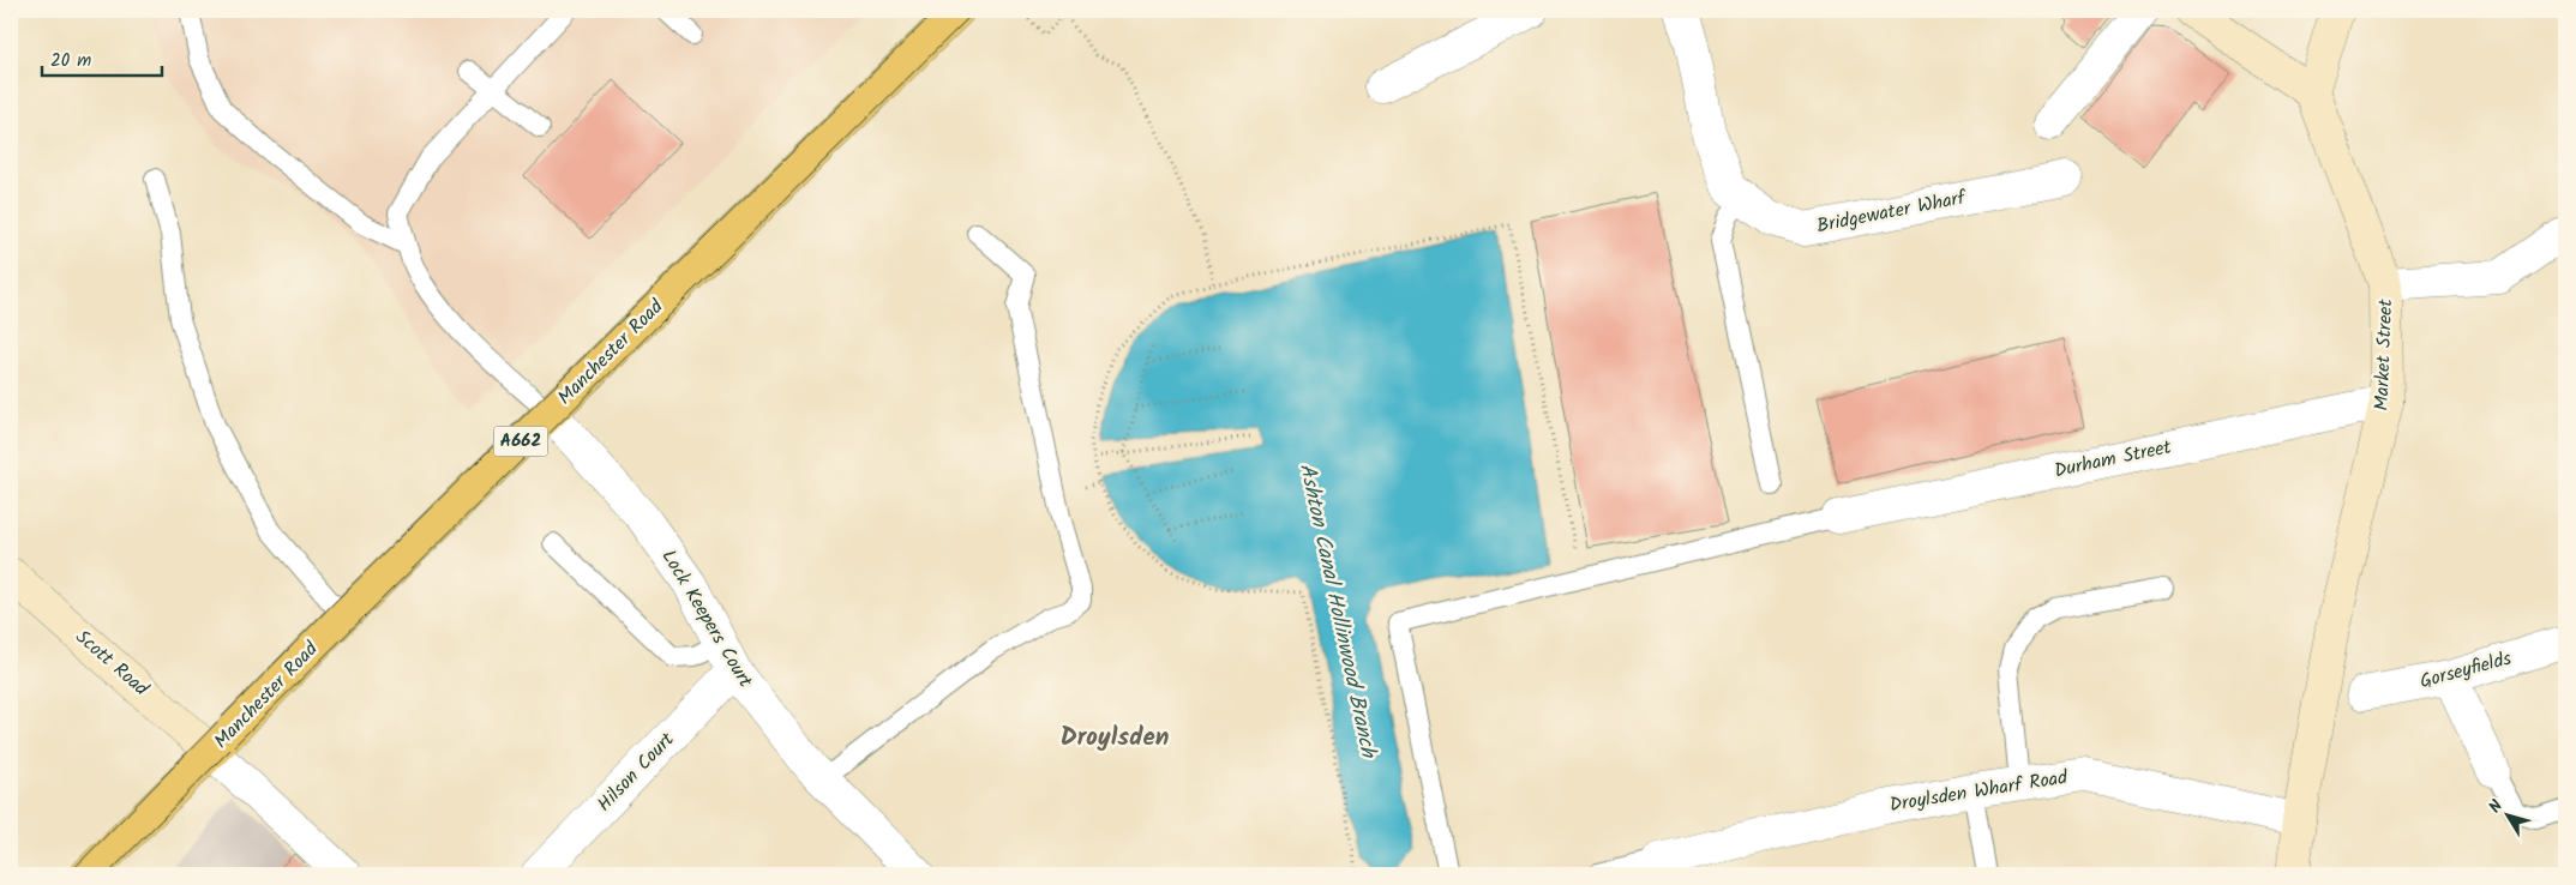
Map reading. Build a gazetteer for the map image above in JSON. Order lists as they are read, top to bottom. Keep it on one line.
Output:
{"streets":{"main road":["Manchester Road","A662"],"street":["Bridgewater Wharf","Market Street","Durham Street","Lock Keepers Court","Scott Road","Gorseyfields","Hilson Court","Droylsden Wharf Road"]},"crossings":[["Manchester Road","Lock Keepers Court"],["Manchester Road","Scott Road"],["Market Street","Durham Street"],["Market Street","Droylsden Wharf Road"],["Lock Keepers Court","Hilson Court"]],"districts":["Droylsden"],"water":["Ashton Canal Hollinwood Branch"],"scale_bar":"20 m","north":"top left"}
